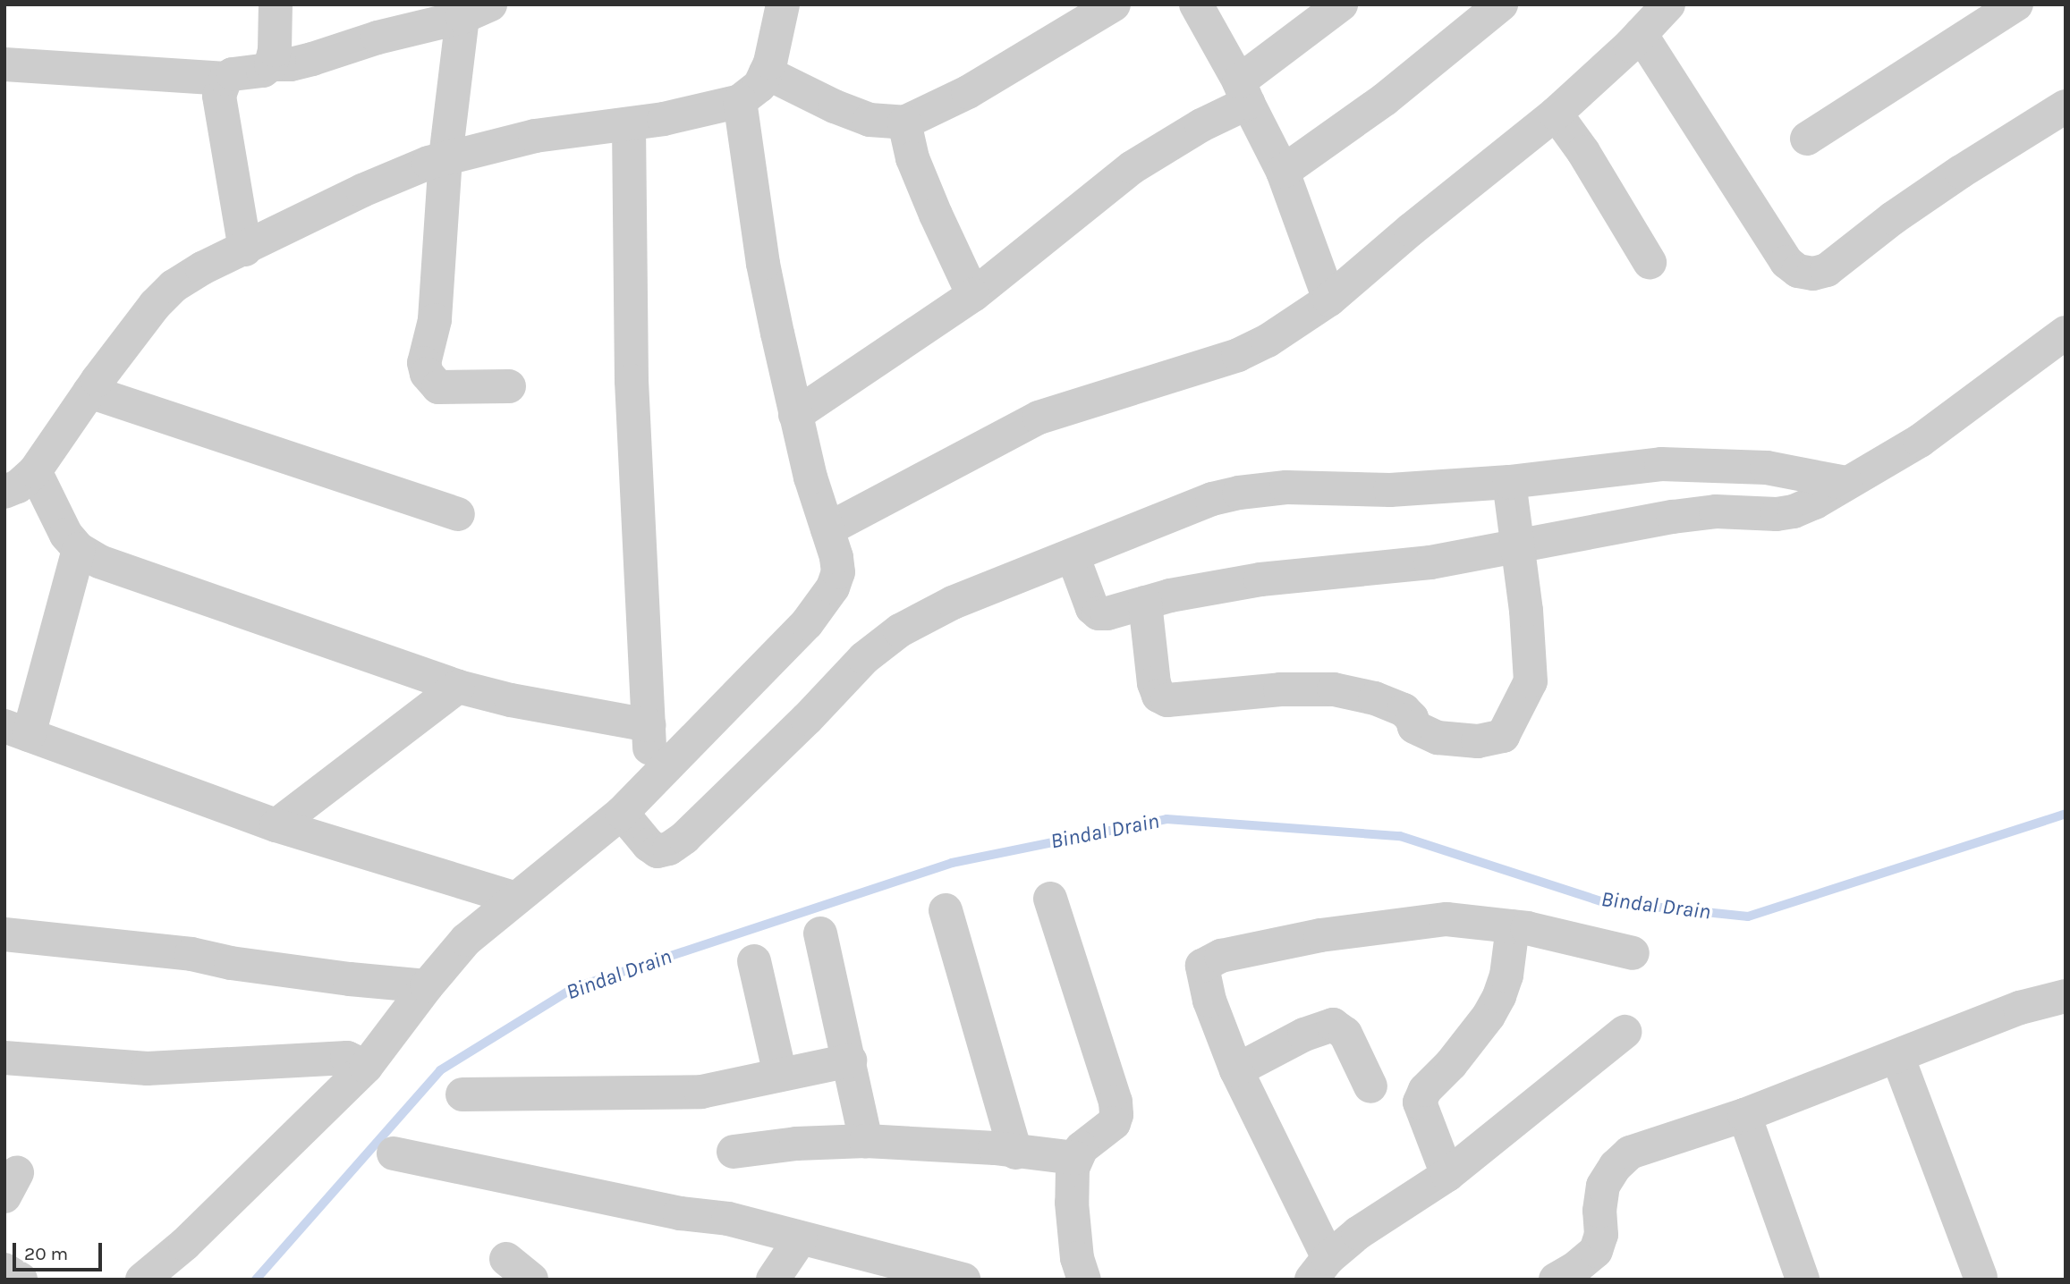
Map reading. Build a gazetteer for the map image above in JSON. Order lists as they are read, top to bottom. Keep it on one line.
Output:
{"water":["Bindal Drain"],"scale_bar":"20 m"}
